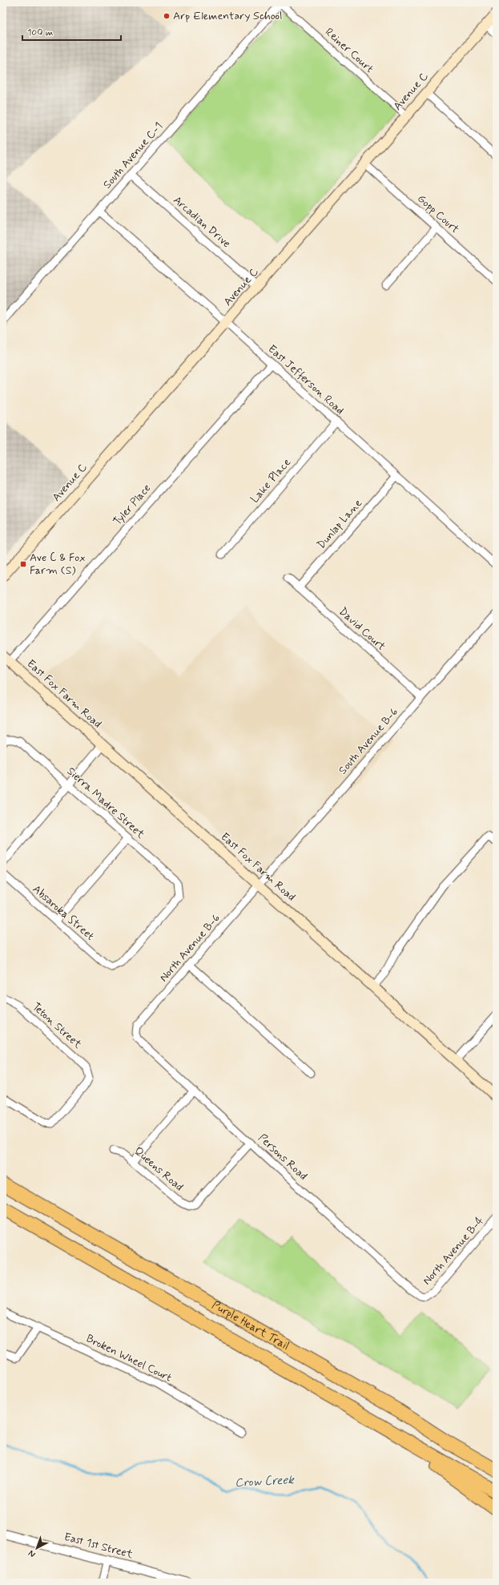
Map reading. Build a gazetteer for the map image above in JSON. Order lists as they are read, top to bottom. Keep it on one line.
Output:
{"streets":{"highway":["Purple Heart Trail"],"main road":["Avenue C","East Fox Farm Road"],"street":["Reiner Court","South Avenue C-1","Gopp Court","Arcadian Drive","East Jefferson Road","Lake Place","Tyler Place","Dunlap Lane","David Court","South Avenue B-6","Sierra Madre Street","Absaroka Street","North Avenue B-6","Teton Street","Persons Road","Queens Road","North Avenue B-4","Broken Wheel Court","East 1st Street"]},"crossings":[["Reiner Court","Avenue C"],["Reiner Court","South Avenue C-1"],["Avenue C","Gopp Court"],["Avenue C","Arcadian Drive"],["Avenue C","East Jefferson Road"],["South Avenue C-1","Arcadian Drive"],["South Avenue C-1","East Jefferson Road"],["East Jefferson Road","Lake Place"],["East Jefferson Road","Tyler Place"],["East Jefferson Road","Dunlap Lane"],["Tyler Place","East Fox Farm Road"],["Dunlap Lane","David Court"],["David Court","South Avenue B-6"],["East Fox Farm Road","South Avenue B-6"],["East Fox Farm Road","North Avenue B-6"],["South Avenue B-6","North Avenue B-6"],["Sierra Madre Street","Absaroka Street"],["North Avenue B-6","Persons Road"],["Persons Road","Queens Road"],["Persons Road","North Avenue B-4"]],"water":["Crow Creek"],"places":{"other":["Arp Elementary School"],"transit":["Ave C & Fox Farm (S)"]},"scale_bar":"100 m","north":"bottom left"}
